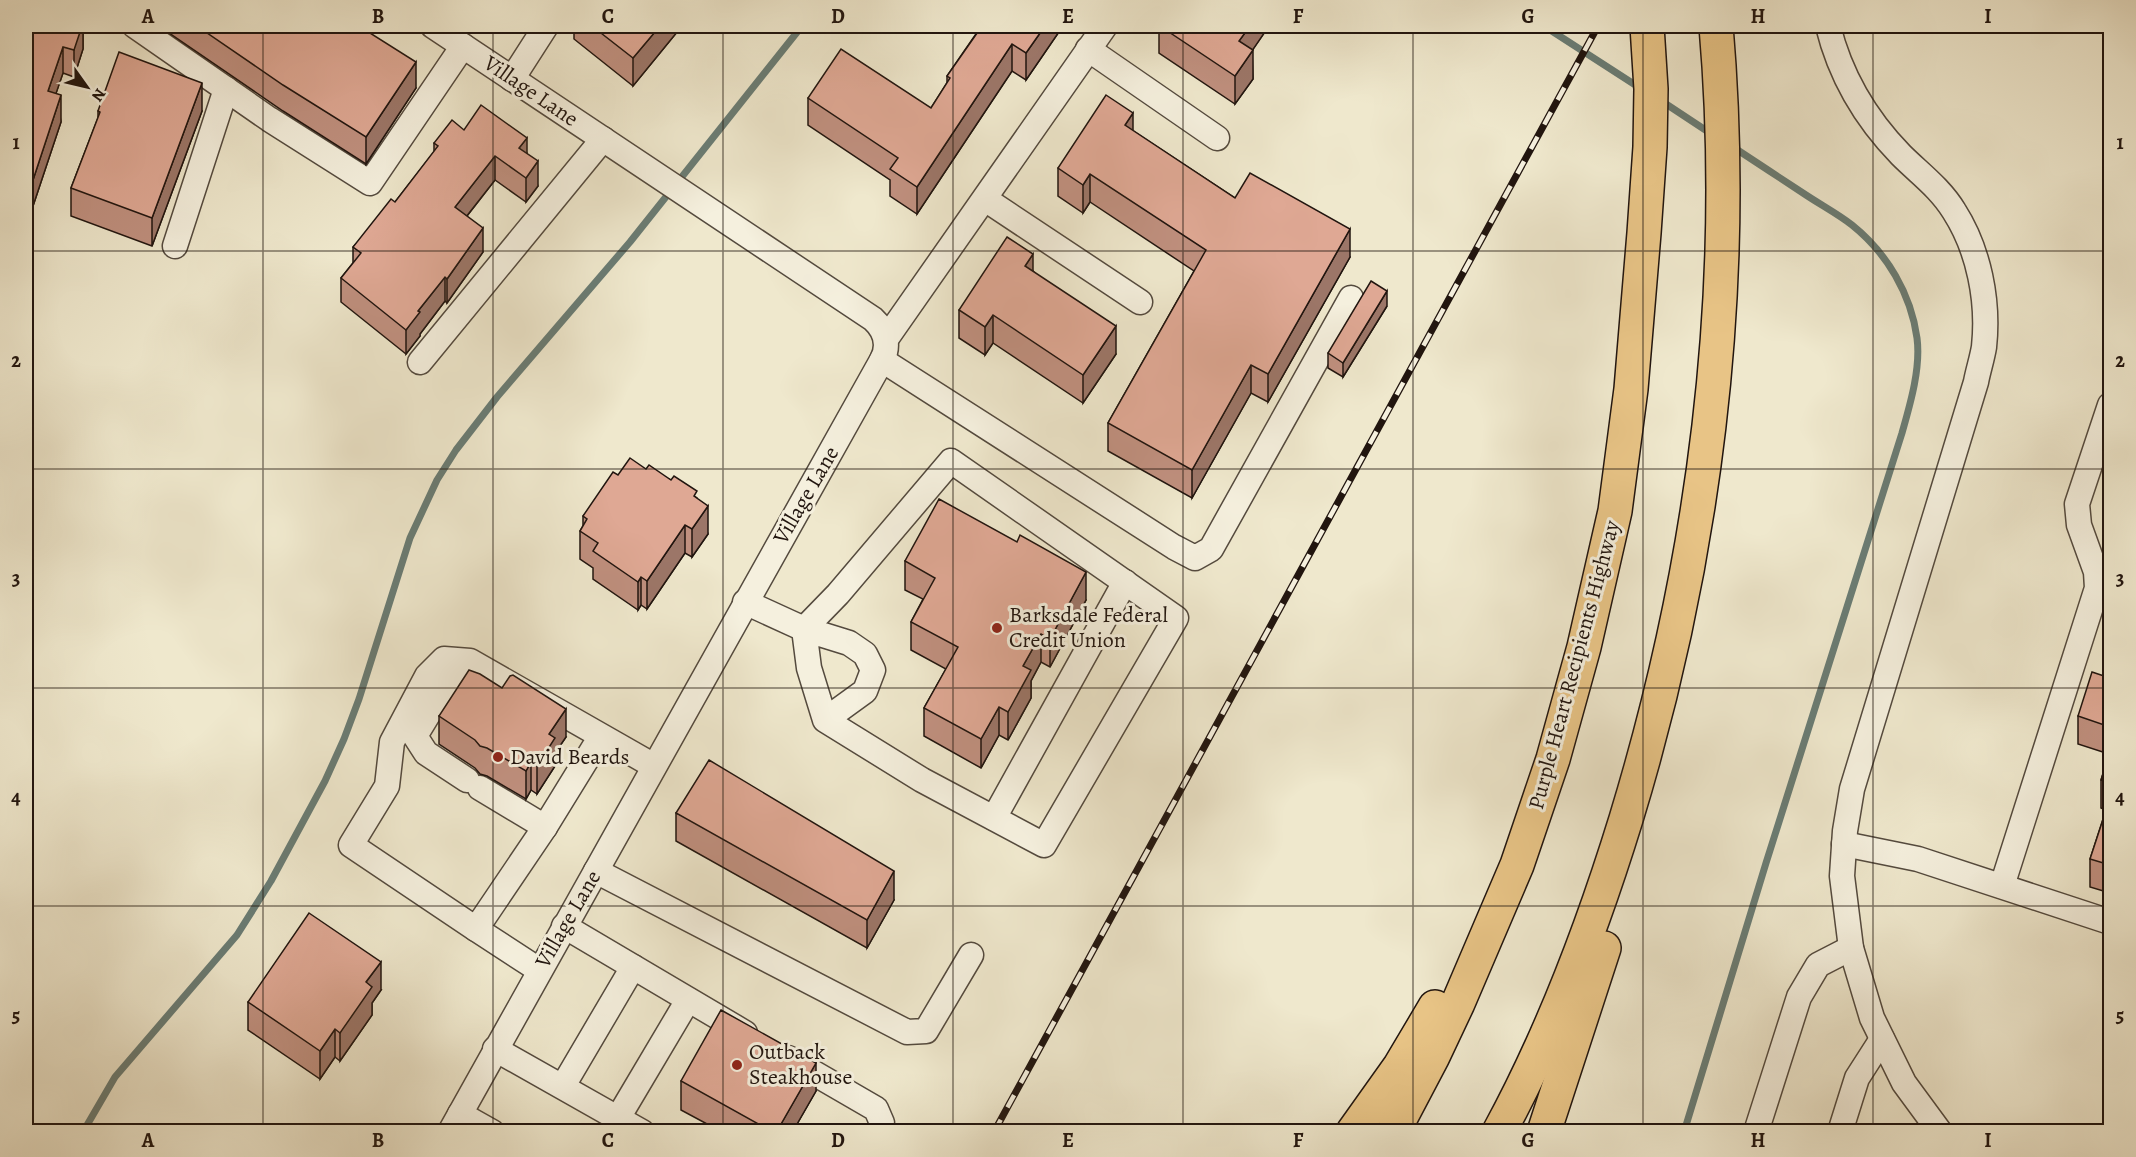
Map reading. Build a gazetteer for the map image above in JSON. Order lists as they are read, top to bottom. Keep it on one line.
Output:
{"streets":{"highway":["Purple Heart Recipients Highway"],"street":["Village Lane"]},"places":["Barksdale Federal Credit Union","David Beards","Outback Steakhouse"],"north":"bottom right","grid":{"columns":["A","B","C","D","E","F","G","H","I"],"rows":["1","2","3","4","5"]}}
